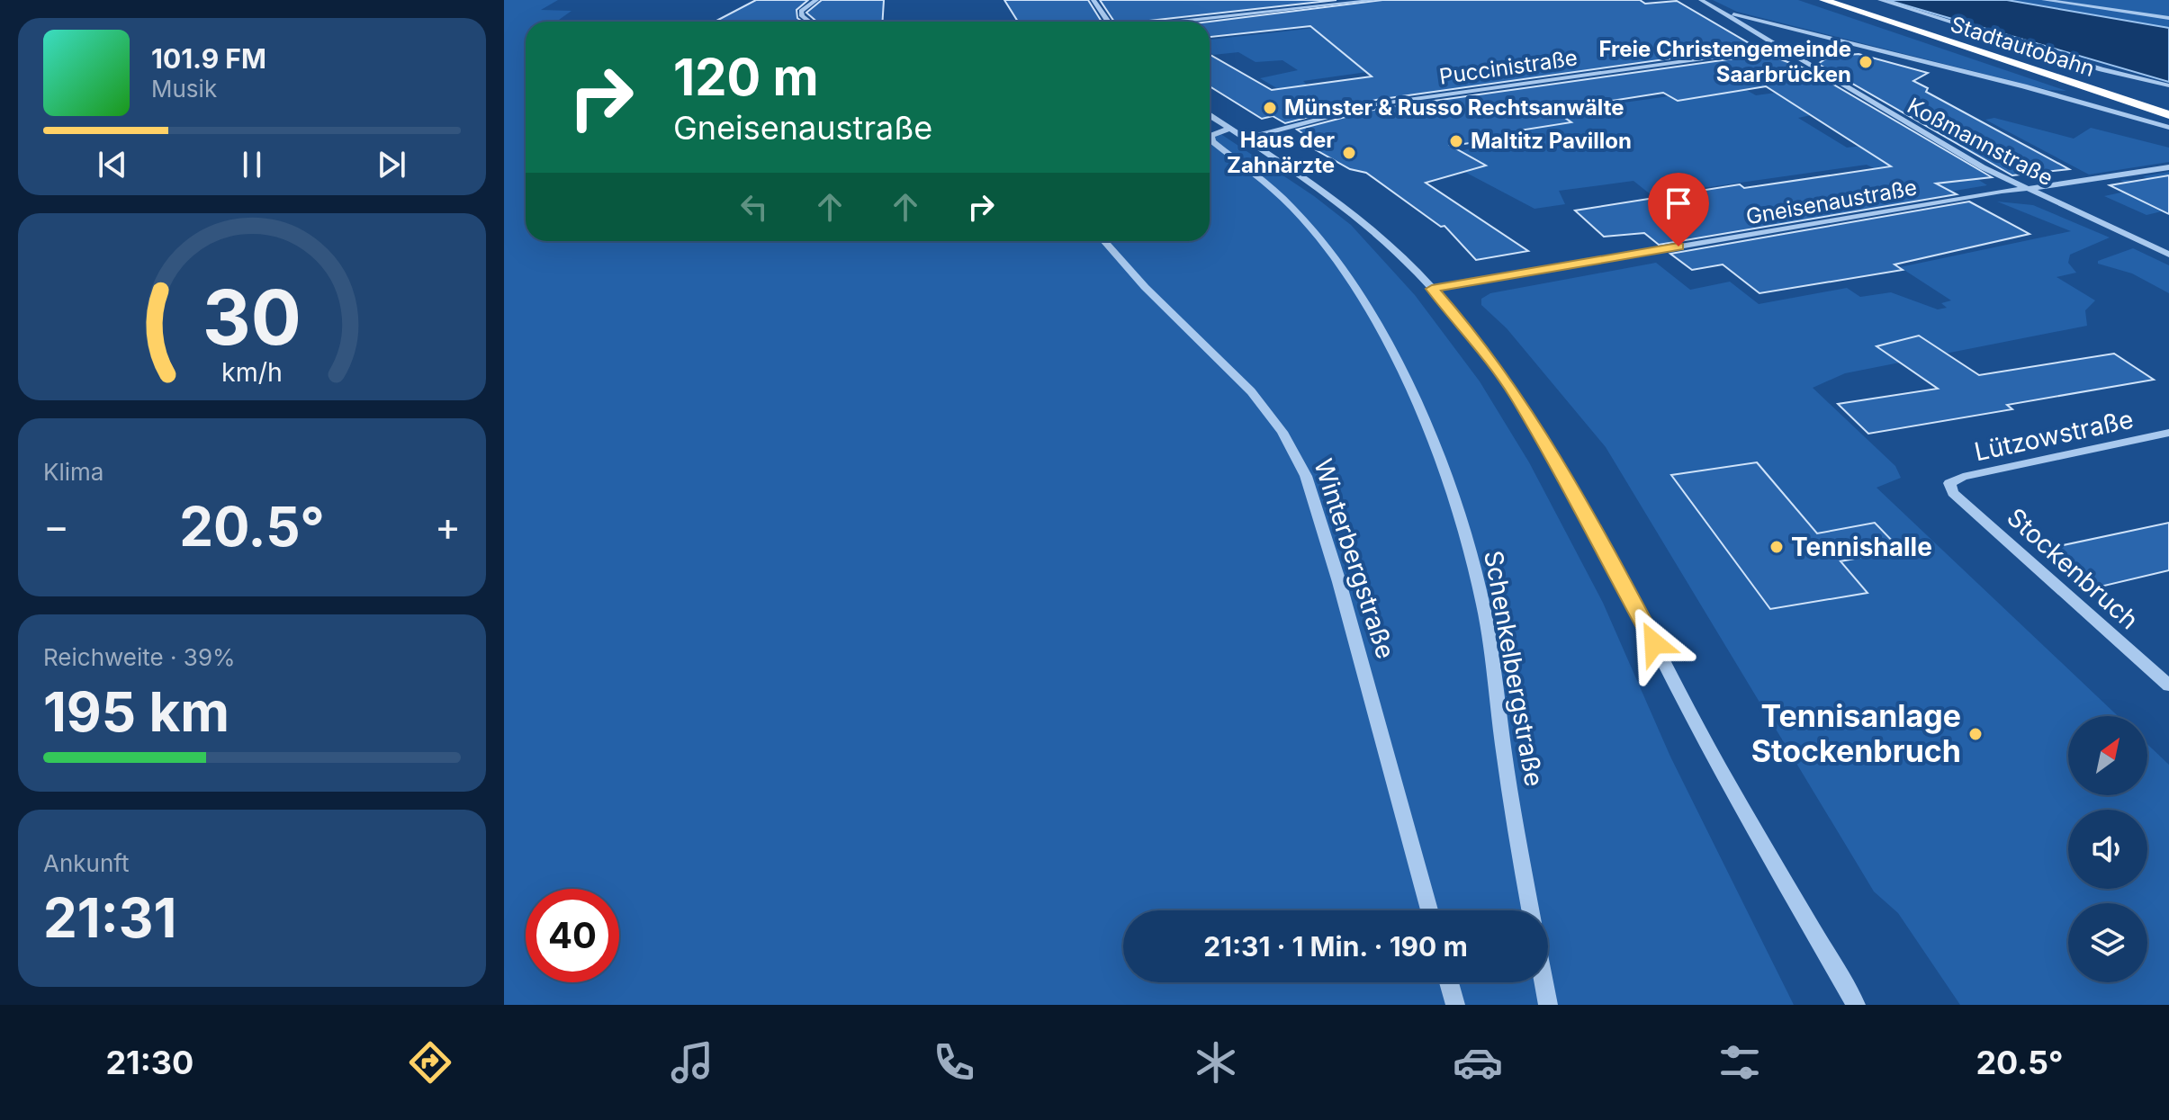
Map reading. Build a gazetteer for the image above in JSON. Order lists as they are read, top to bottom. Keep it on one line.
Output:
{"streets":{"highway":["Stadtautobahn"],"street":["Puccinistraße","Koßmannstraße","Gneisenaustraße","Lützowstraße","Winterbergstraße","Stockenbruch","Schenkelbergstraße"]},"crossings":[["Puccinistraße","Koßmannstraße"],["Koßmannstraße","Gneisenaustraße"],["Lützowstraße","Stockenbruch"]],"places":["Freie Christengemeinde Saarbrücken","Münster & Russo Rechtsanwälte","Maltitz Pavillon","Haus der Zahnärzte","Tennishalle","Tennisanlage Stockenbruch"],"north":"top right","page":{"turn":["120 m","Gneisenaustraße"],"song":["101.9 FM","Musik"],"tile":["Klima",["Reichweite · 39%","195 km"],["Ankunft","21:31"]],"heat":["−","20.5°","+"],"limit":"40","trip":"21:31 · 1 Min. · 190 m","tabs":["21:30","20.5°"],"gauge":["30","km/h"]}}
